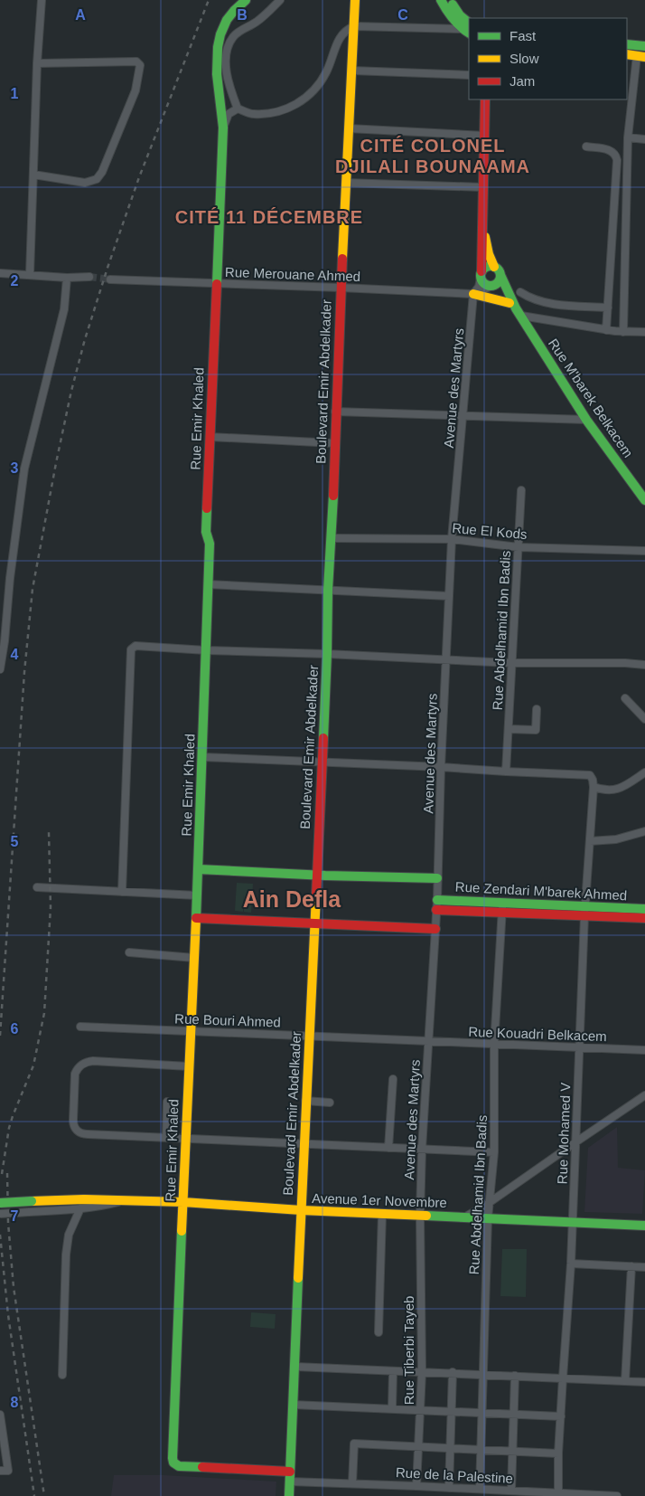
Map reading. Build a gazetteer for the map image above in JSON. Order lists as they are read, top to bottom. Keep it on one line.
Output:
{"streets":{"main road":["Boulevard Emir Abdelkader","Rue M'barek Belkacem","Rue Emir Khaled","Rue Zendari M'barek Ahmed","Avenue 1er Novembre"],"street":["Rue Merouane Ahmed","Avenue des Martyrs","Rue El Kods","Rue Abdelhamid Ibn Badis","Rue Bouri Ahmed","Rue Kouadri Belkacem","Rue Mohamed V","Rue Tiberbi Tayeb","Rue de la Palestine"]},"crossings":[["Rue Merouane Ahmed","Boulevard Emir Abdelkader"],["Rue Merouane Ahmed","Avenue des Martyrs"],["Rue Merouane Ahmed","Rue Emir Khaled"],["Boulevard Emir Abdelkader","Rue Emir Khaled"],["Boulevard Emir Abdelkader","Rue El Kods"],["Boulevard Emir Abdelkader","Rue Bouri Ahmed"],["Boulevard Emir Abdelkader","Avenue 1er Novembre"],["Boulevard Emir Abdelkader","Rue de la Palestine"],["Avenue des Martyrs","Rue M'barek Belkacem"],["Avenue des Martyrs","Rue El Kods"],["Avenue des Martyrs","Rue Zendari M'barek Ahmed"],["Avenue des Martyrs","Rue Bouri Ahmed"],["Avenue des Martyrs","Rue Kouadri Belkacem"],["Avenue des Martyrs","Avenue 1er Novembre"],["Avenue des Martyrs","Rue Tiberbi Tayeb"],["Rue Emir Khaled","Rue Bouri Ahmed"],["Rue Emir Khaled","Avenue 1er Novembre"],["Rue El Kods","Rue Abdelhamid Ibn Badis"],["Rue Abdelhamid Ibn Badis","Rue Zendari M'barek Ahmed"],["Rue Abdelhamid Ibn Badis","Rue Kouadri Belkacem"],["Rue Abdelhamid Ibn Badis","Rue Mohamed V"],["Rue Abdelhamid Ibn Badis","Avenue 1er Novembre"],["Rue Abdelhamid Ibn Badis","Rue de la Palestine"],["Rue Zendari M'barek Ahmed","Rue Mohamed V"],["Rue Bouri Ahmed","Rue Kouadri Belkacem"],["Rue Kouadri Belkacem","Rue Mohamed V"],["Rue Mohamed V","Avenue 1er Novembre"],["Rue Mohamed V","Rue de la Palestine"],["Avenue 1er Novembre","Rue Tiberbi Tayeb"],["Rue Tiberbi Tayeb","Rue de la Palestine"]],"districts":["CITÉ COLONEL DJILALI BOUNAAMA","CITÉ 11 DÉCEMBRE","Ain Defla"],"legend":["Fast","Slow","Jam"],"grid":{"columns":["A","B","C"],"rows":["1","2","3","4","5","6","7","8"]}}
